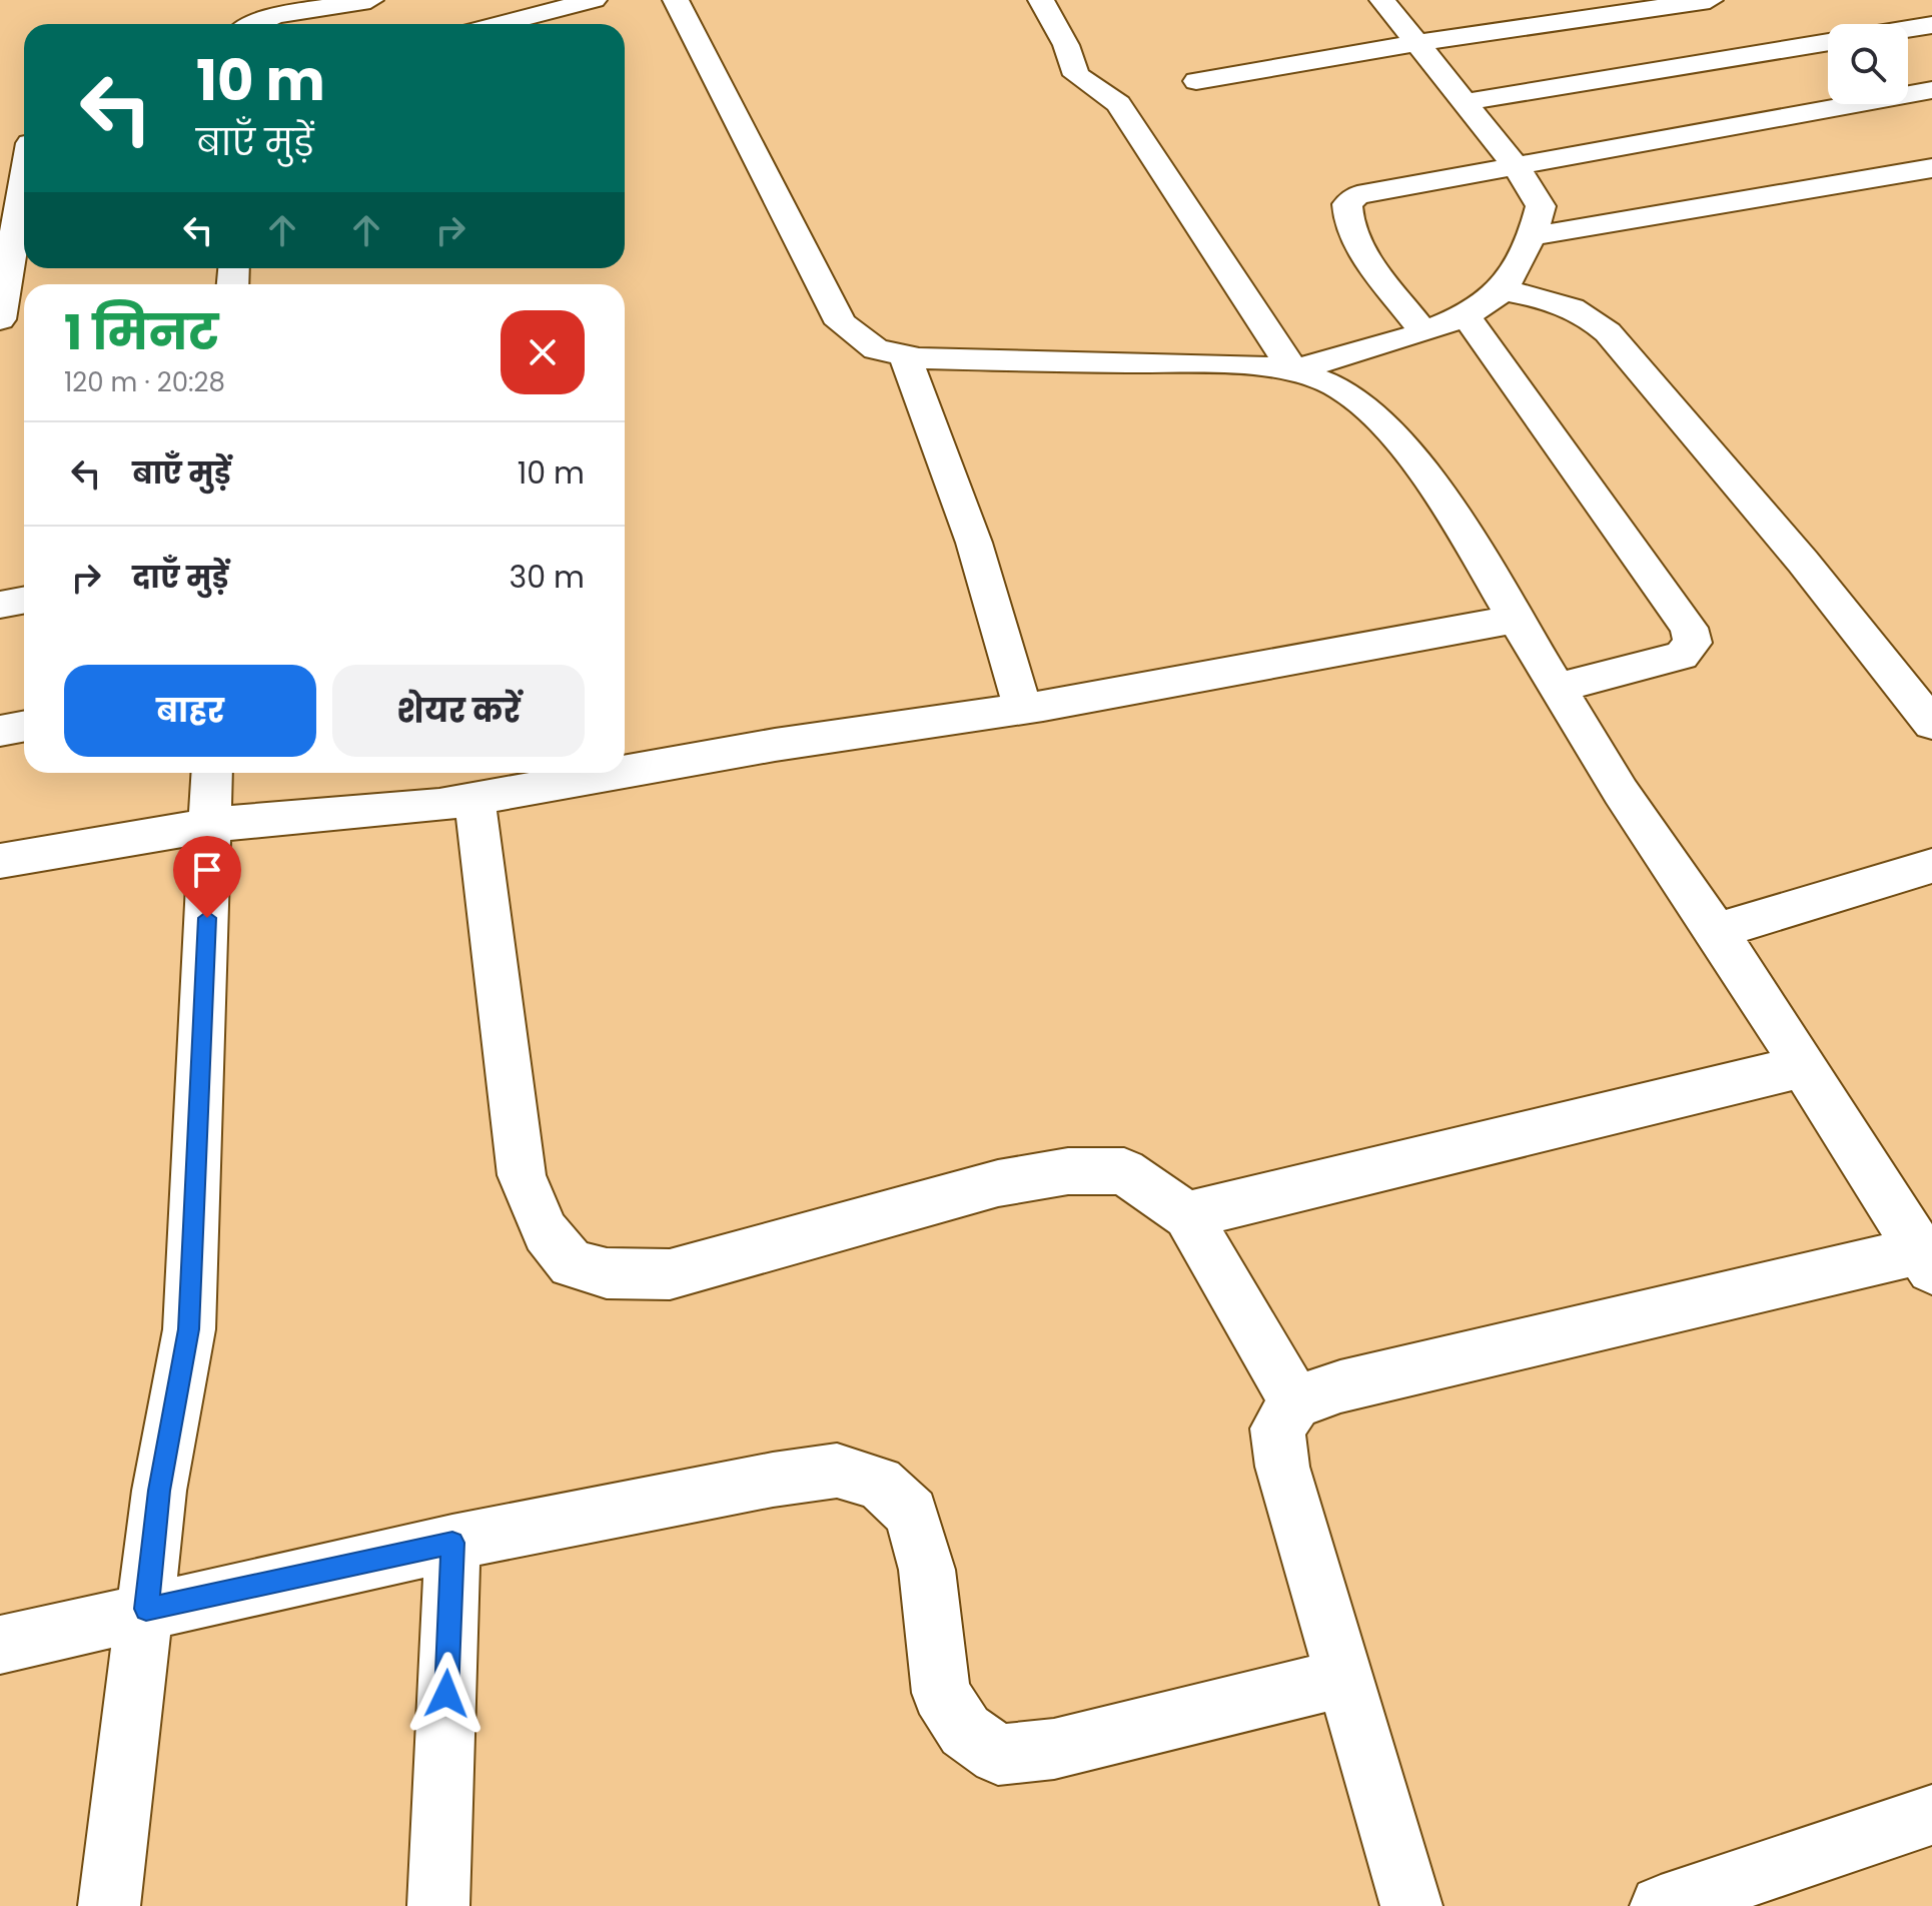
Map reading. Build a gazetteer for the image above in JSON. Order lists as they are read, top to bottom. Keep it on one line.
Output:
{"page":{"turn":["10 m","बाएँ मुड़ें"],"heading":["1 मिनट","120 m · 20:28"],"list":[{"name":"बाएँ मुड़ें","value":"10 m"},{"name":"दाएँ मुड़ें","value":"30 m"}],"buttons":["बाहर","शेयर करें"]}}
